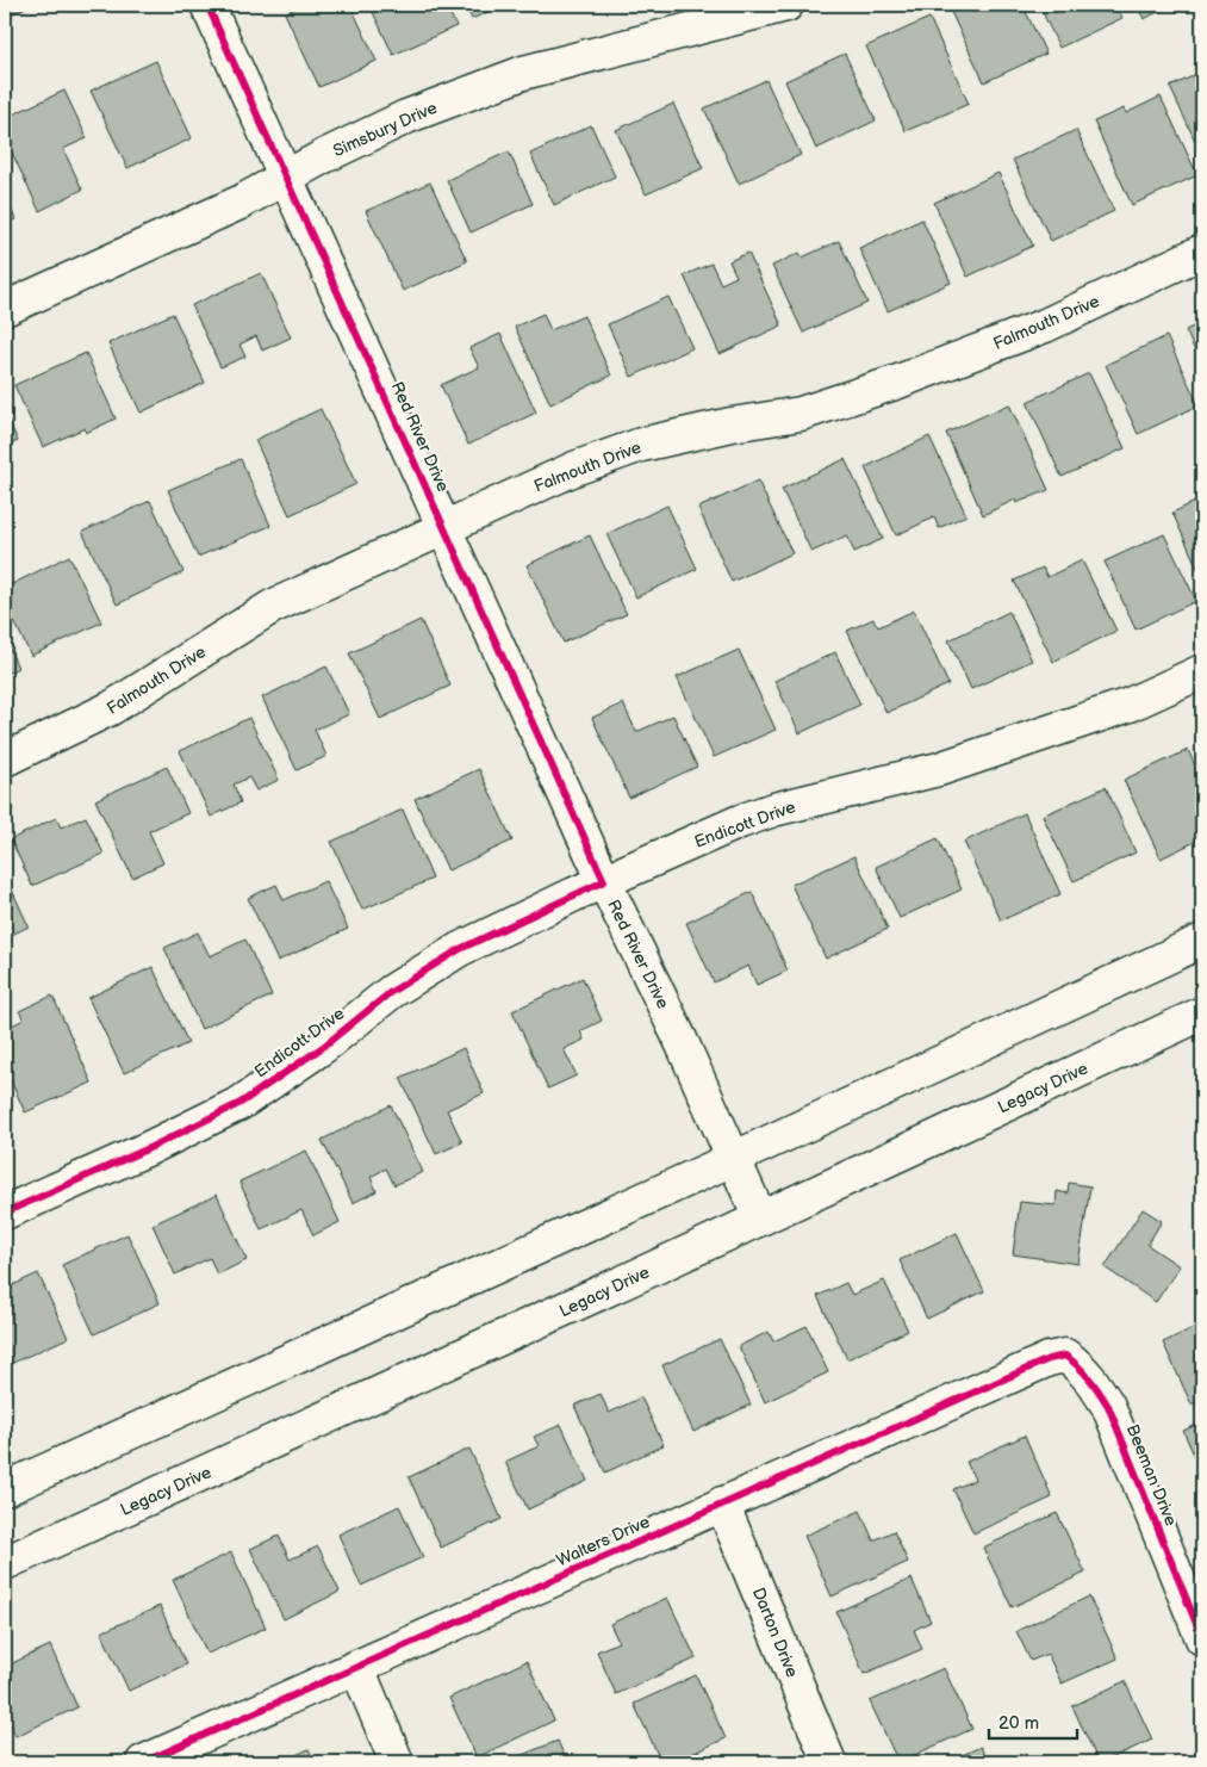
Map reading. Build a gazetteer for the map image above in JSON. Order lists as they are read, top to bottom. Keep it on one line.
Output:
{"streets":{"street":["Simsbury Drive","Falmouth Drive","Red River Drive","Endicott Drive","Legacy Drive","Beeman Drive","Walters Drive","Darton Drive"]},"crossings":[["Simsbury Drive","Red River Drive"],["Falmouth Drive","Red River Drive"],["Red River Drive","Endicott Drive"],["Red River Drive","Legacy Drive"],["Beeman Drive","Walters Drive"],["Walters Drive","Darton Drive"]],"scale_bar":"20 m"}
